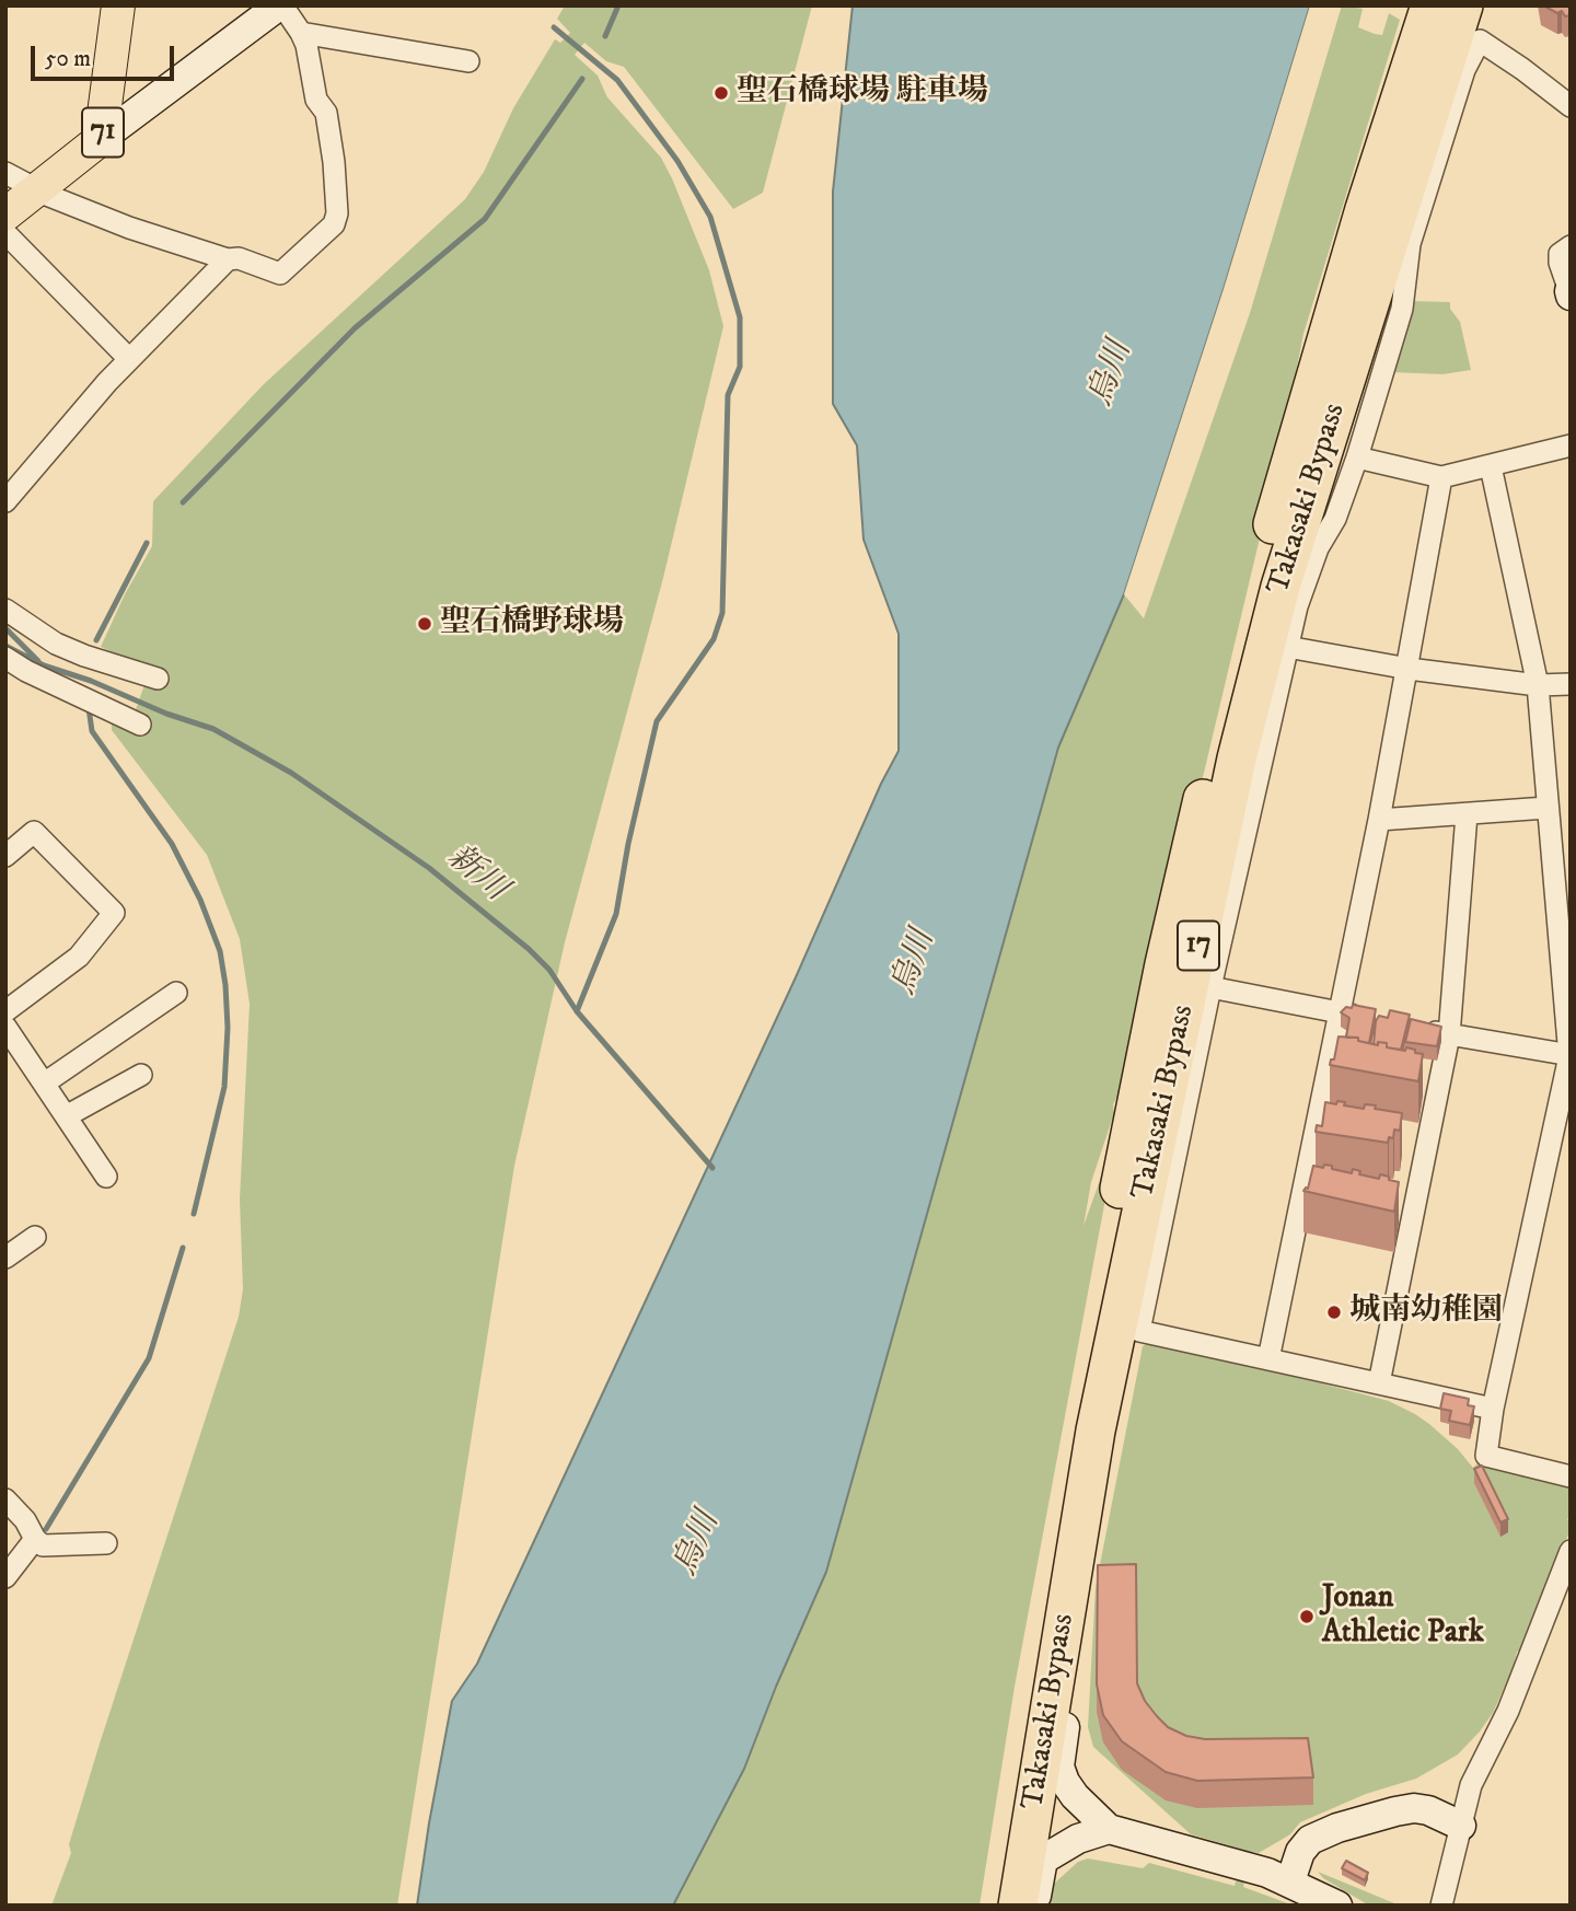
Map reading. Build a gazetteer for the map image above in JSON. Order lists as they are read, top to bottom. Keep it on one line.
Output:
{"streets":{"highway":["Takasaki Bypass","17"],"main road":["71"]},"water":["烏川","新川"],"places":["聖石橋球場 駐車場","聖石橋野球場","城南幼稚園","Jonan Athletic Park"],"scale_bar":"50 m"}
